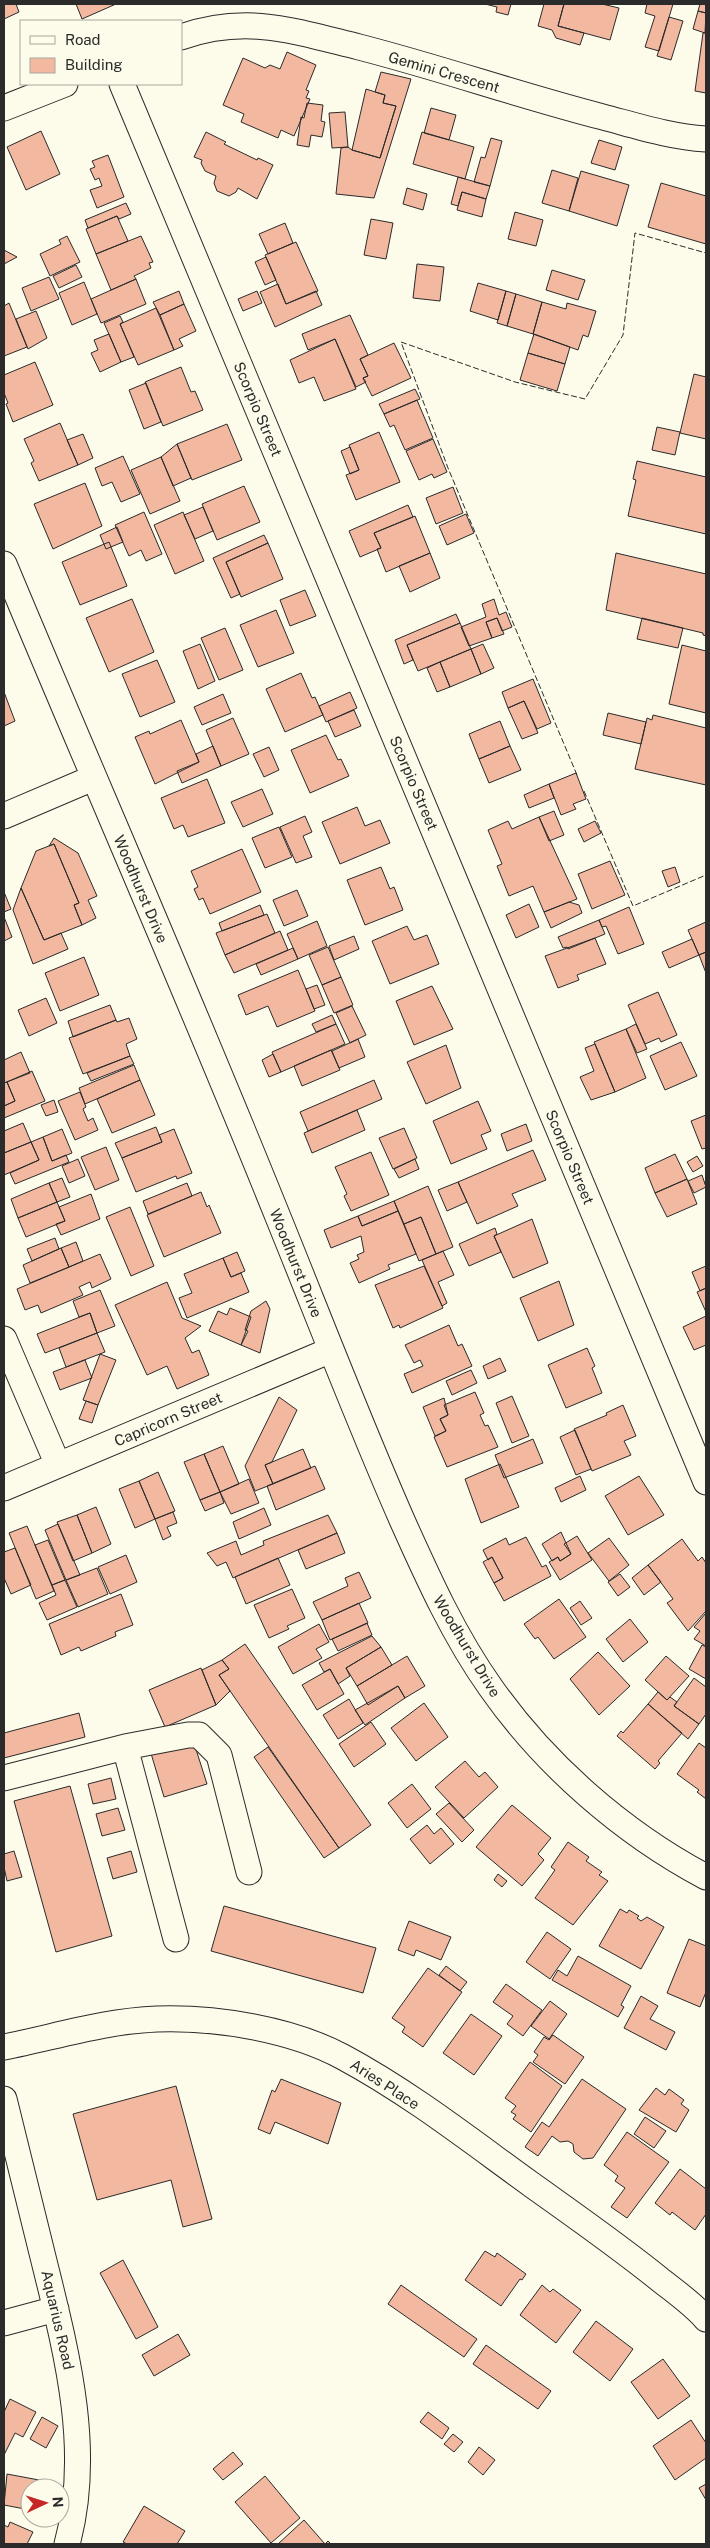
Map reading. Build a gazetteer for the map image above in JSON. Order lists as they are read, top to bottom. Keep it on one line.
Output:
{"streets":{"street":["Gemini Crescent","Scorpio Street","Woodhurst Drive","Capricorn Street","Aries Place","Aquarius Road"]},"crossings":[["Woodhurst Drive","Capricorn Street"]],"legend":["Road","Building"],"north":"right"}
